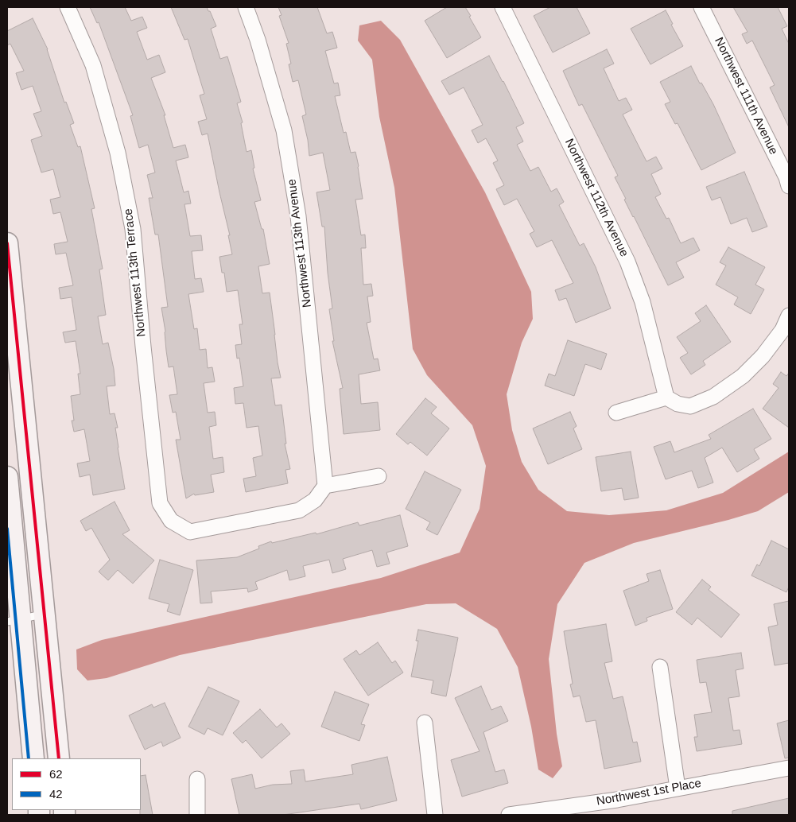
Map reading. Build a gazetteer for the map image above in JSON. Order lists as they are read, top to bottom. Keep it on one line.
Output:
{"streets":{"street":["Northwest 111th Avenue","Northwest 112th Avenue","Northwest 113th Avenue","Northwest 113th Terrace","Northwest 1st Place"]},"crossings":[["Northwest 113th Avenue","Northwest 113th Terrace"]],"lines":["transit line 62","transit line 42"],"legend":["62","42"]}
